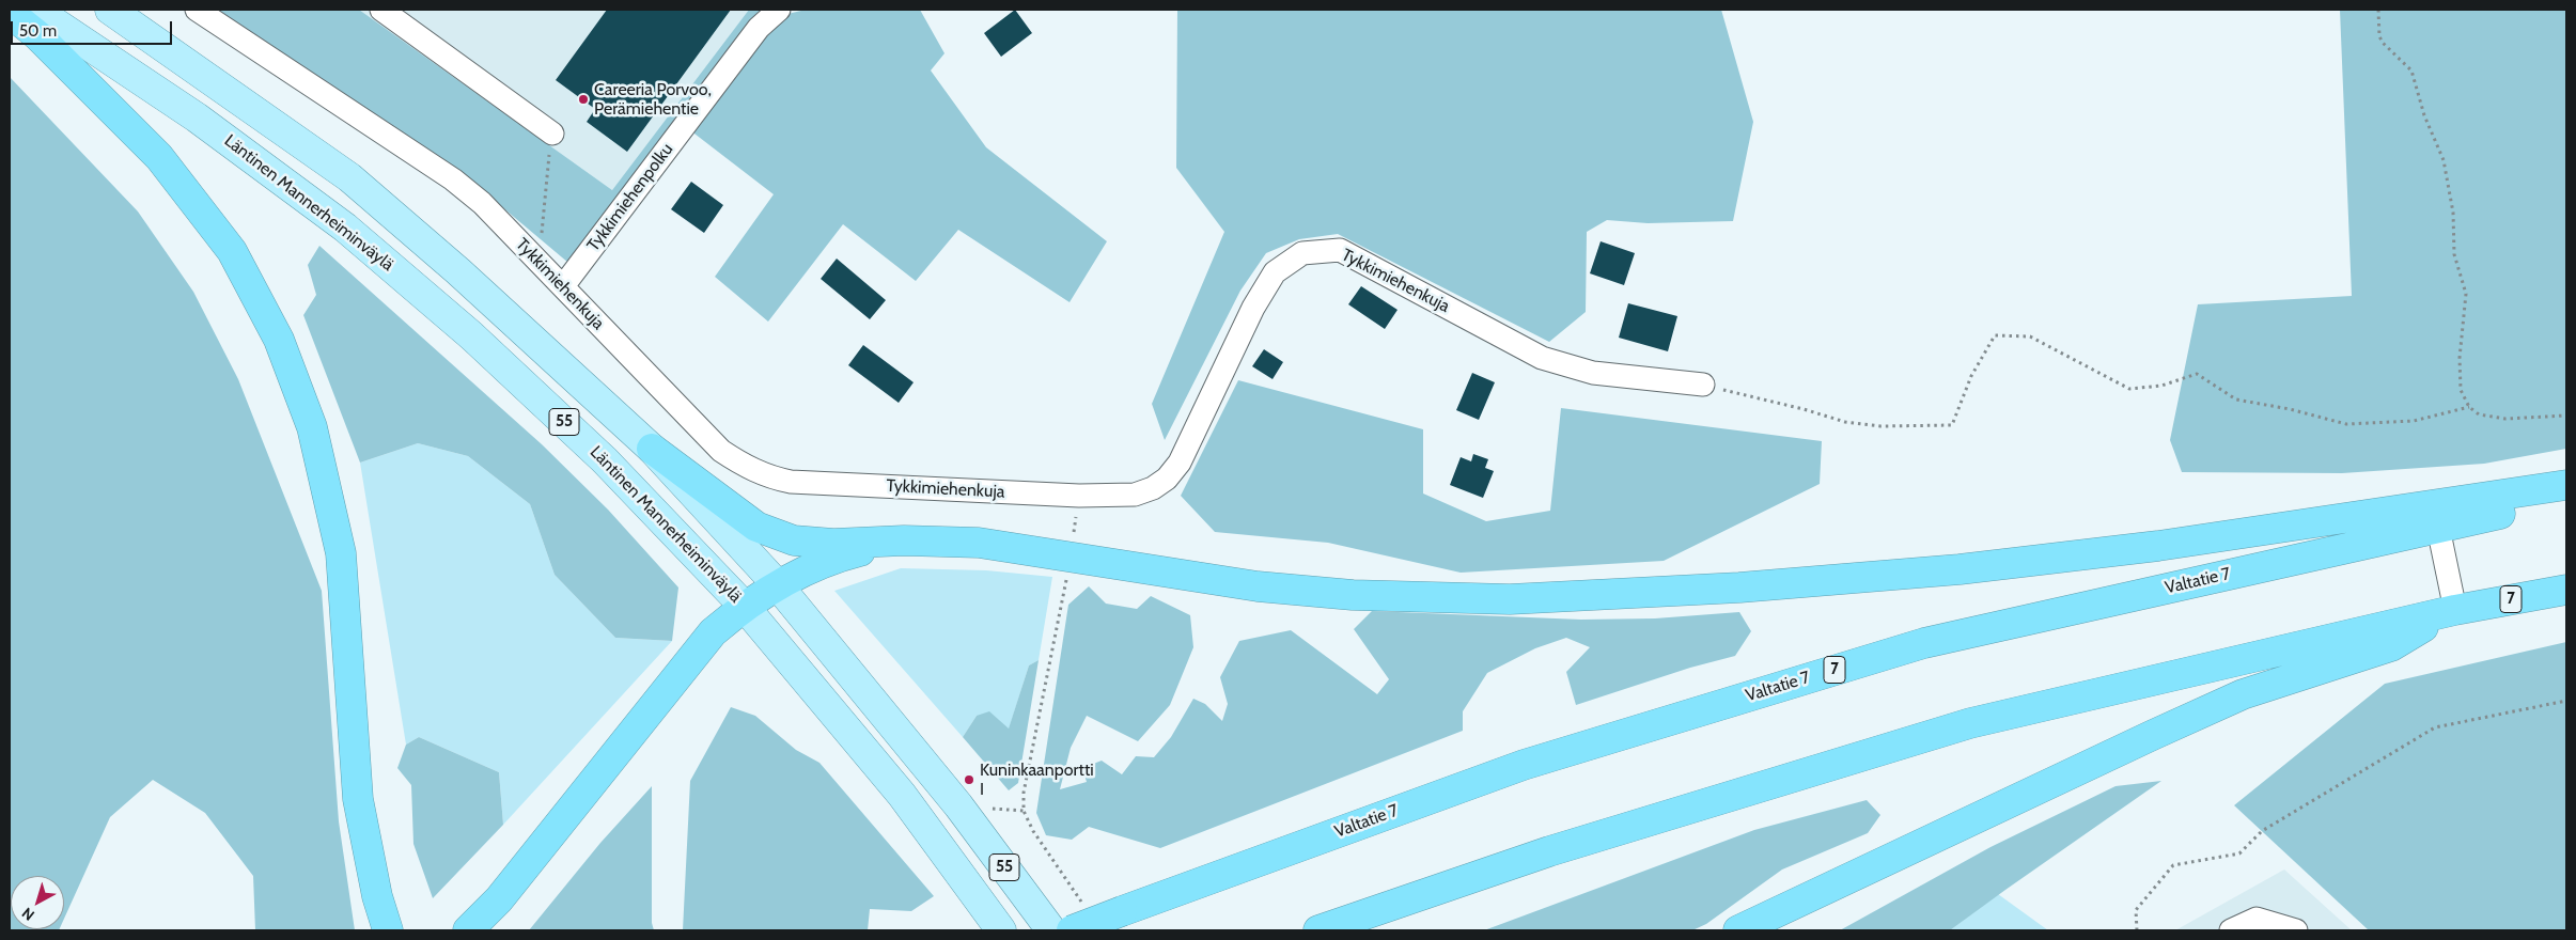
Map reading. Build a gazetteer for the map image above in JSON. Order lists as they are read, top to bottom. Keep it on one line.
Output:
{"streets":{"highway":["Valtatie 7","7"],"main road":["Läntinen Mannerheiminväylä","55"],"street":["Tykkimiehenpolku","Tykkimiehenkuja"]},"crossings":[["Tykkimiehenpolku","Tykkimiehenkuja"]],"places":["Careeria Porvoo, Perämiehentie","Kuninkaanportti I"],"scale_bar":"50 m","north":"bottom left"}
